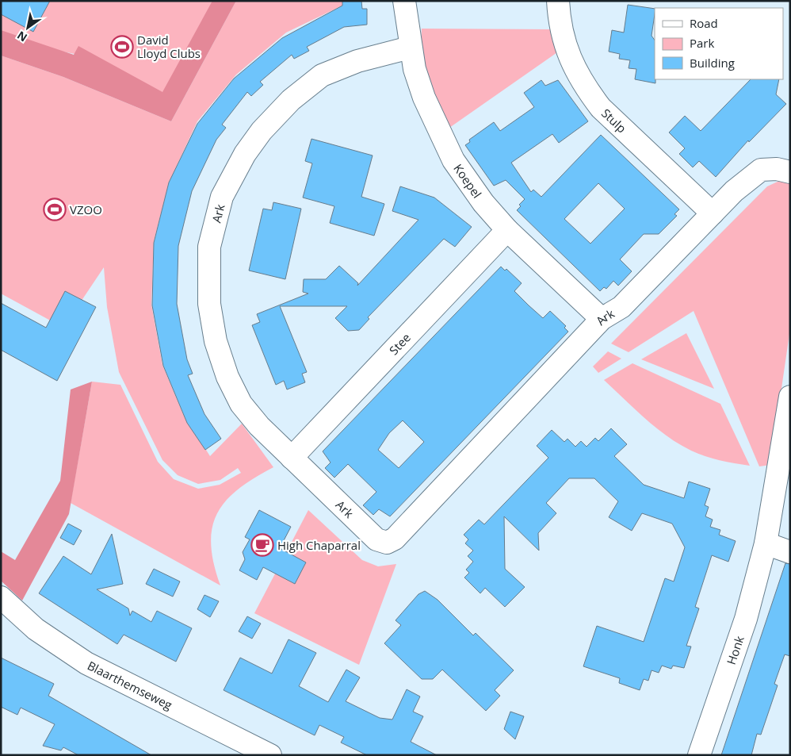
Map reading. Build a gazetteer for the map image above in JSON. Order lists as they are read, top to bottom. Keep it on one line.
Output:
{"streets":{"street":["Stulp","Koepel","Ark","Stee","Honk","Blaarthemseweg"]},"crossings":[["Stulp","Ark"],["Koepel","Ark"],["Koepel","Stee"],["Ark","Stee"]],"places":{"sports":["David Lloyd Clubs","VZOO"],"cafe":["High Chaparral"]},"legend":["Road","Park","Building"],"north":"bottom left"}
